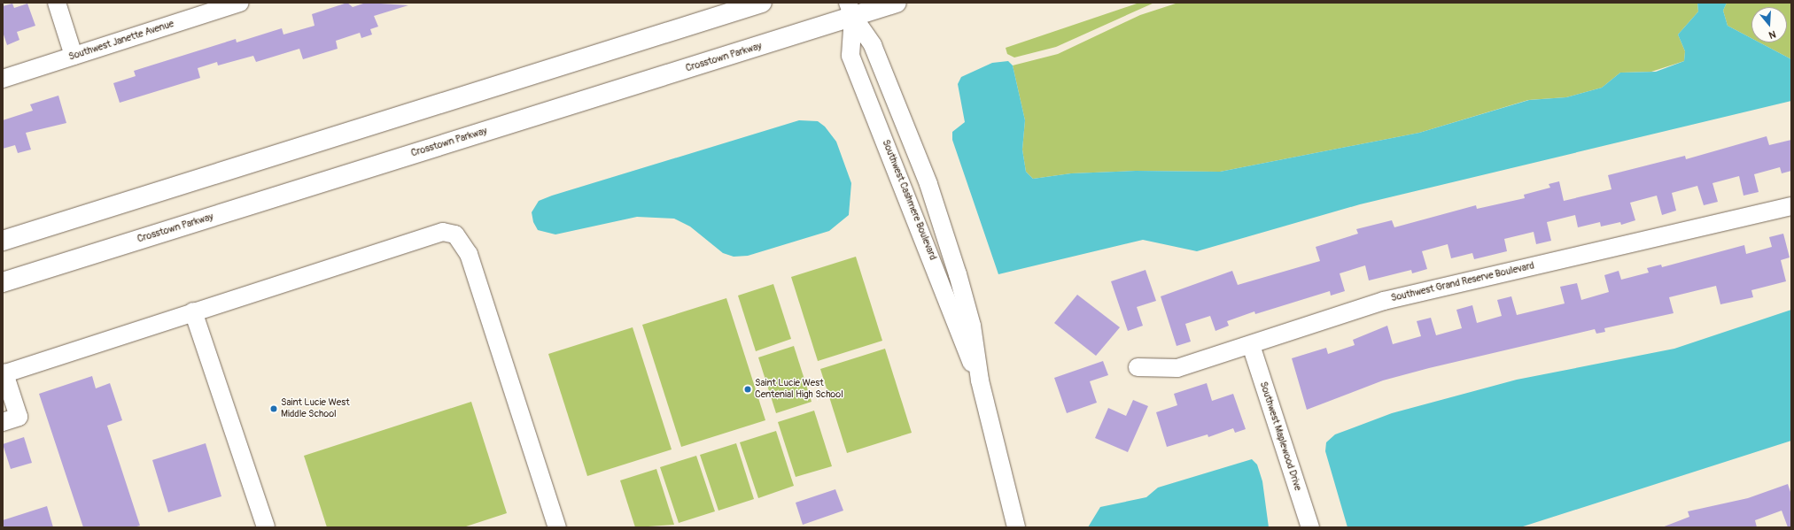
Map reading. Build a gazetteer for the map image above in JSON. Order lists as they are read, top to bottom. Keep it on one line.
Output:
{"streets":{"main road":["Crosstown Parkway"],"street":["Southwest Janette Avenue","Southwest Cashmere Boulevard","Southwest Grand Reserve Boulevard","Southwest Maplewood Drive"]},"crossings":[["Crosstown Parkway","Southwest Cashmere Boulevard"],["Southwest Grand Reserve Boulevard","Southwest Maplewood Drive"]],"places":["Saint Lucie West Centenial High School","Saint Lucie West Middle School"],"north":"bottom"}
